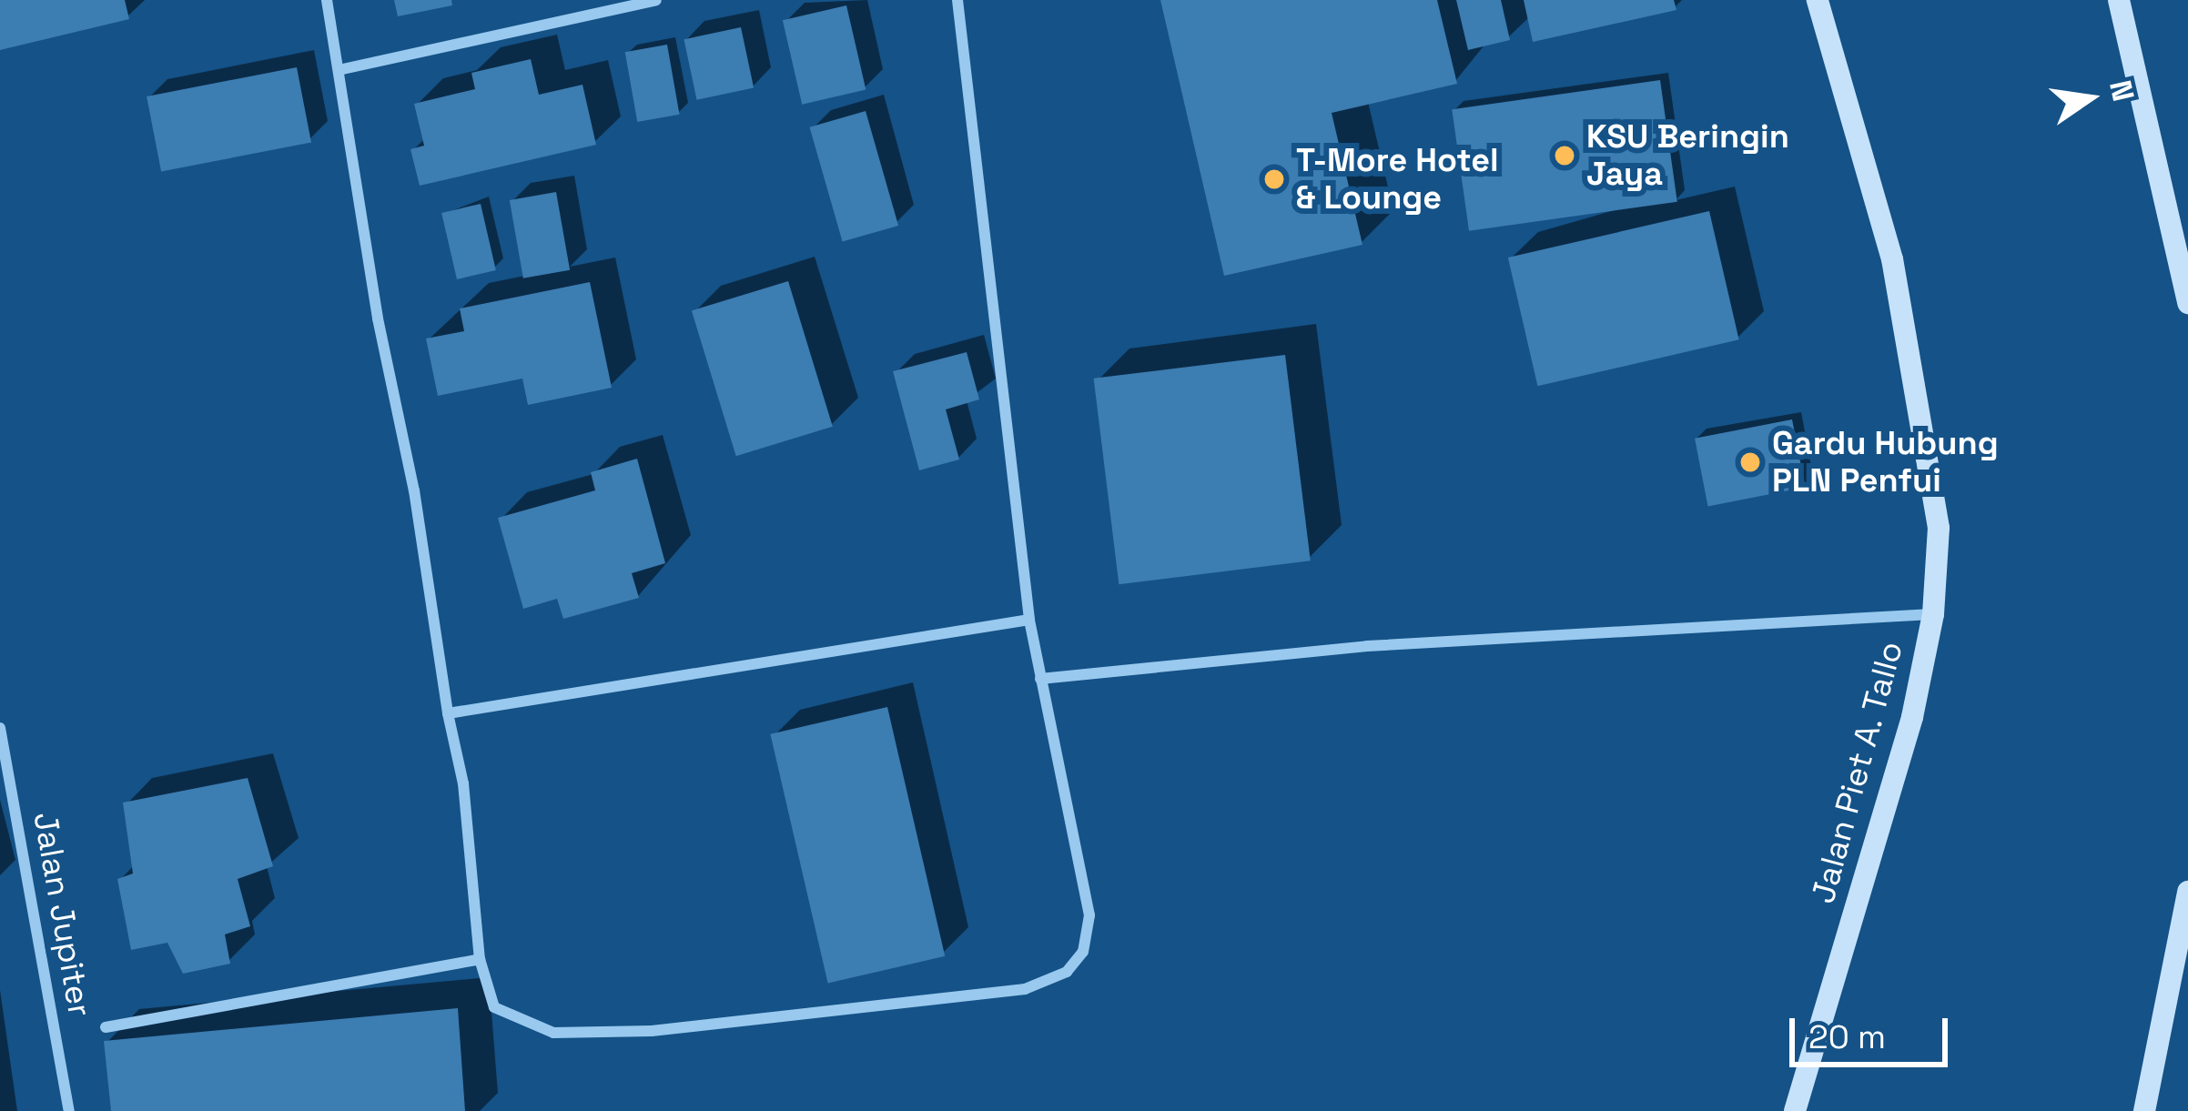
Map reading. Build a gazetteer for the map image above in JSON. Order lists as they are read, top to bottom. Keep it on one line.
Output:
{"streets":{"main road":["Jalan Piet A. Tallo"],"street":["Jalan Jupiter"]},"places":["KSU Beringin Jaya","T-More Hotel & Lounge","Gardu Hubung PLN Penfui"],"scale_bar":"20 m","north":"right"}
